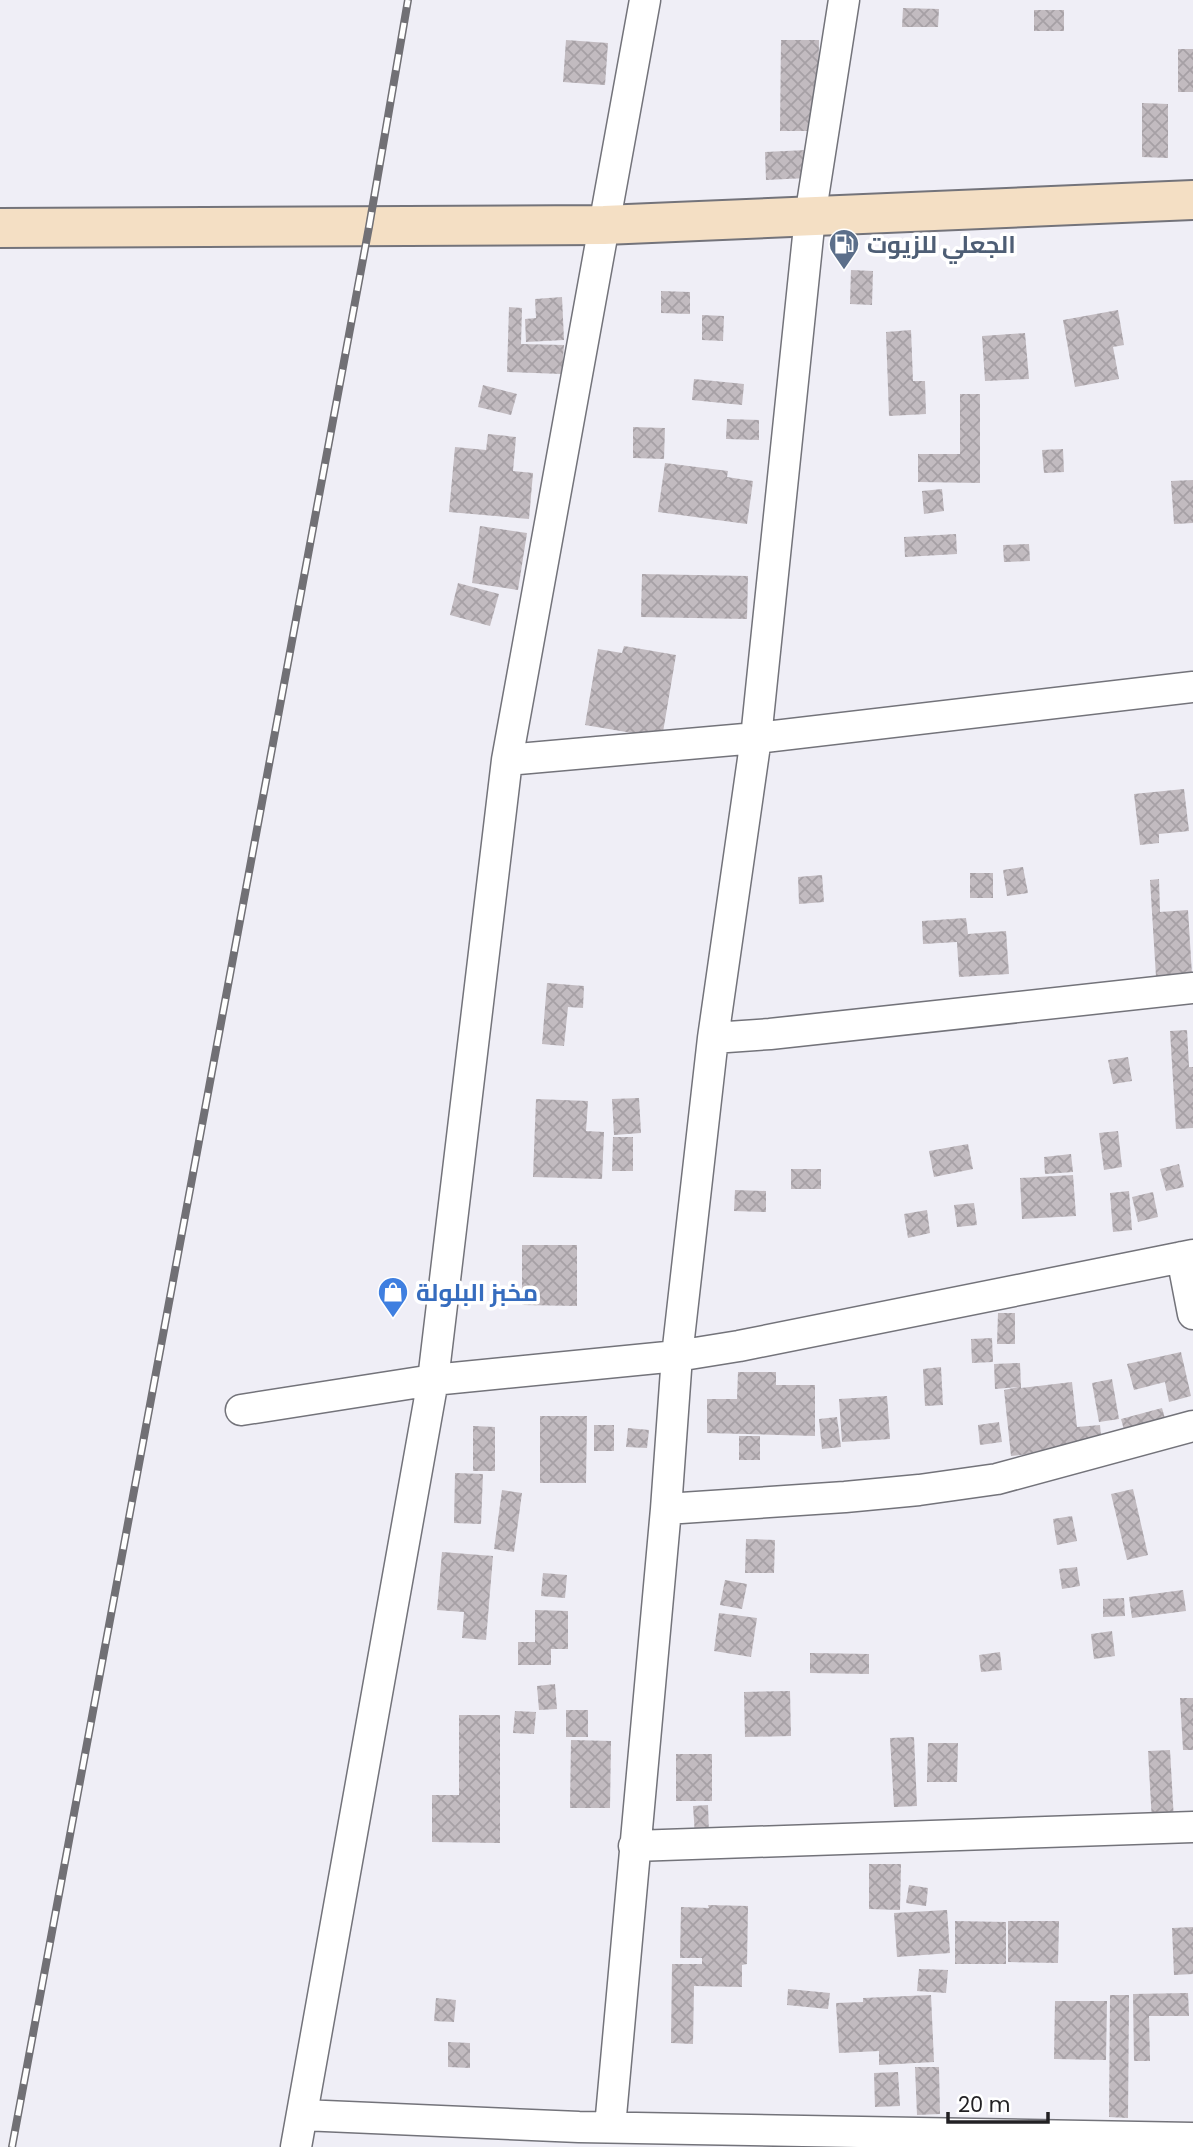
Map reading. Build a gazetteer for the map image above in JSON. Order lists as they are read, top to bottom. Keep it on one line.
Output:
{"places":{"fuel station":["الجعلي للزيوت"],"shop":["مخبز البلولة"]},"scale_bar":"20 m"}
